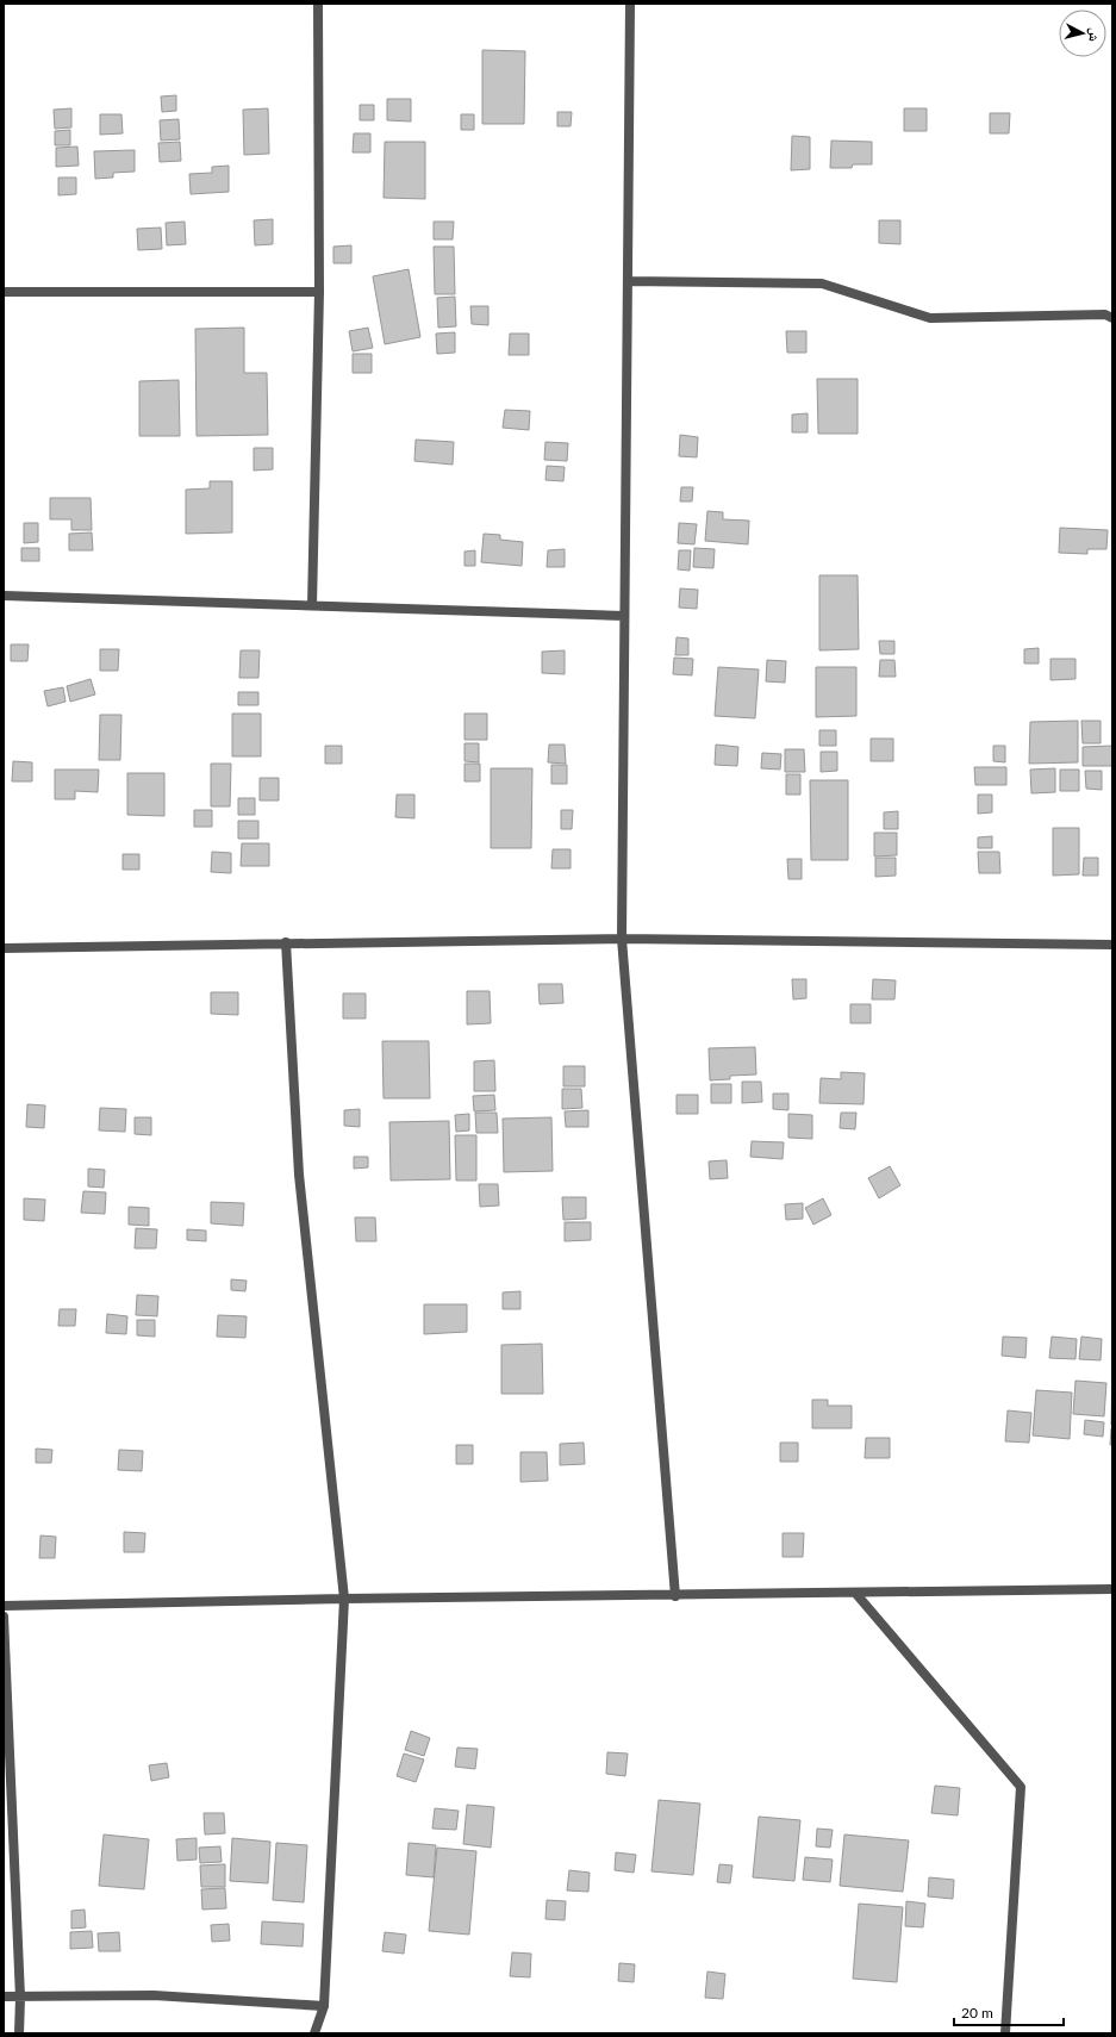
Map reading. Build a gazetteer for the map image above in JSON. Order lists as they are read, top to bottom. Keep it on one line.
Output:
{"scale_bar":"20 m","north":"right"}
